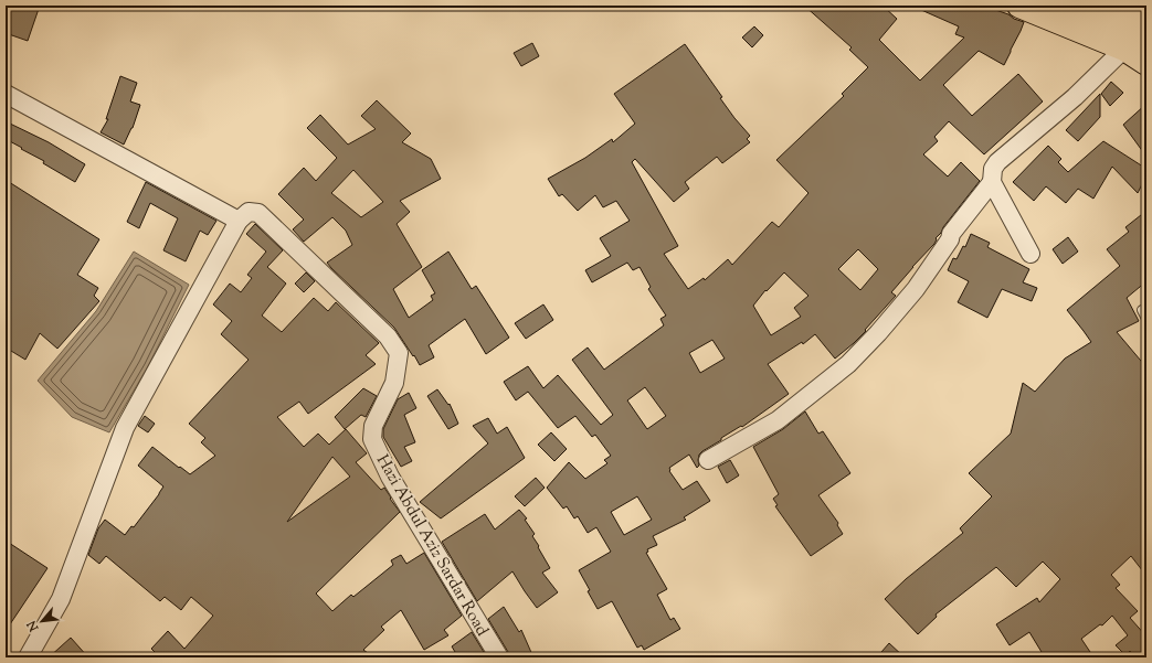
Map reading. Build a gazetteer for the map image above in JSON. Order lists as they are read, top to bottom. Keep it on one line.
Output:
{"streets":{"street":["Hazi Abdul Aziz Sardar Road"]},"north":"bottom left"}
